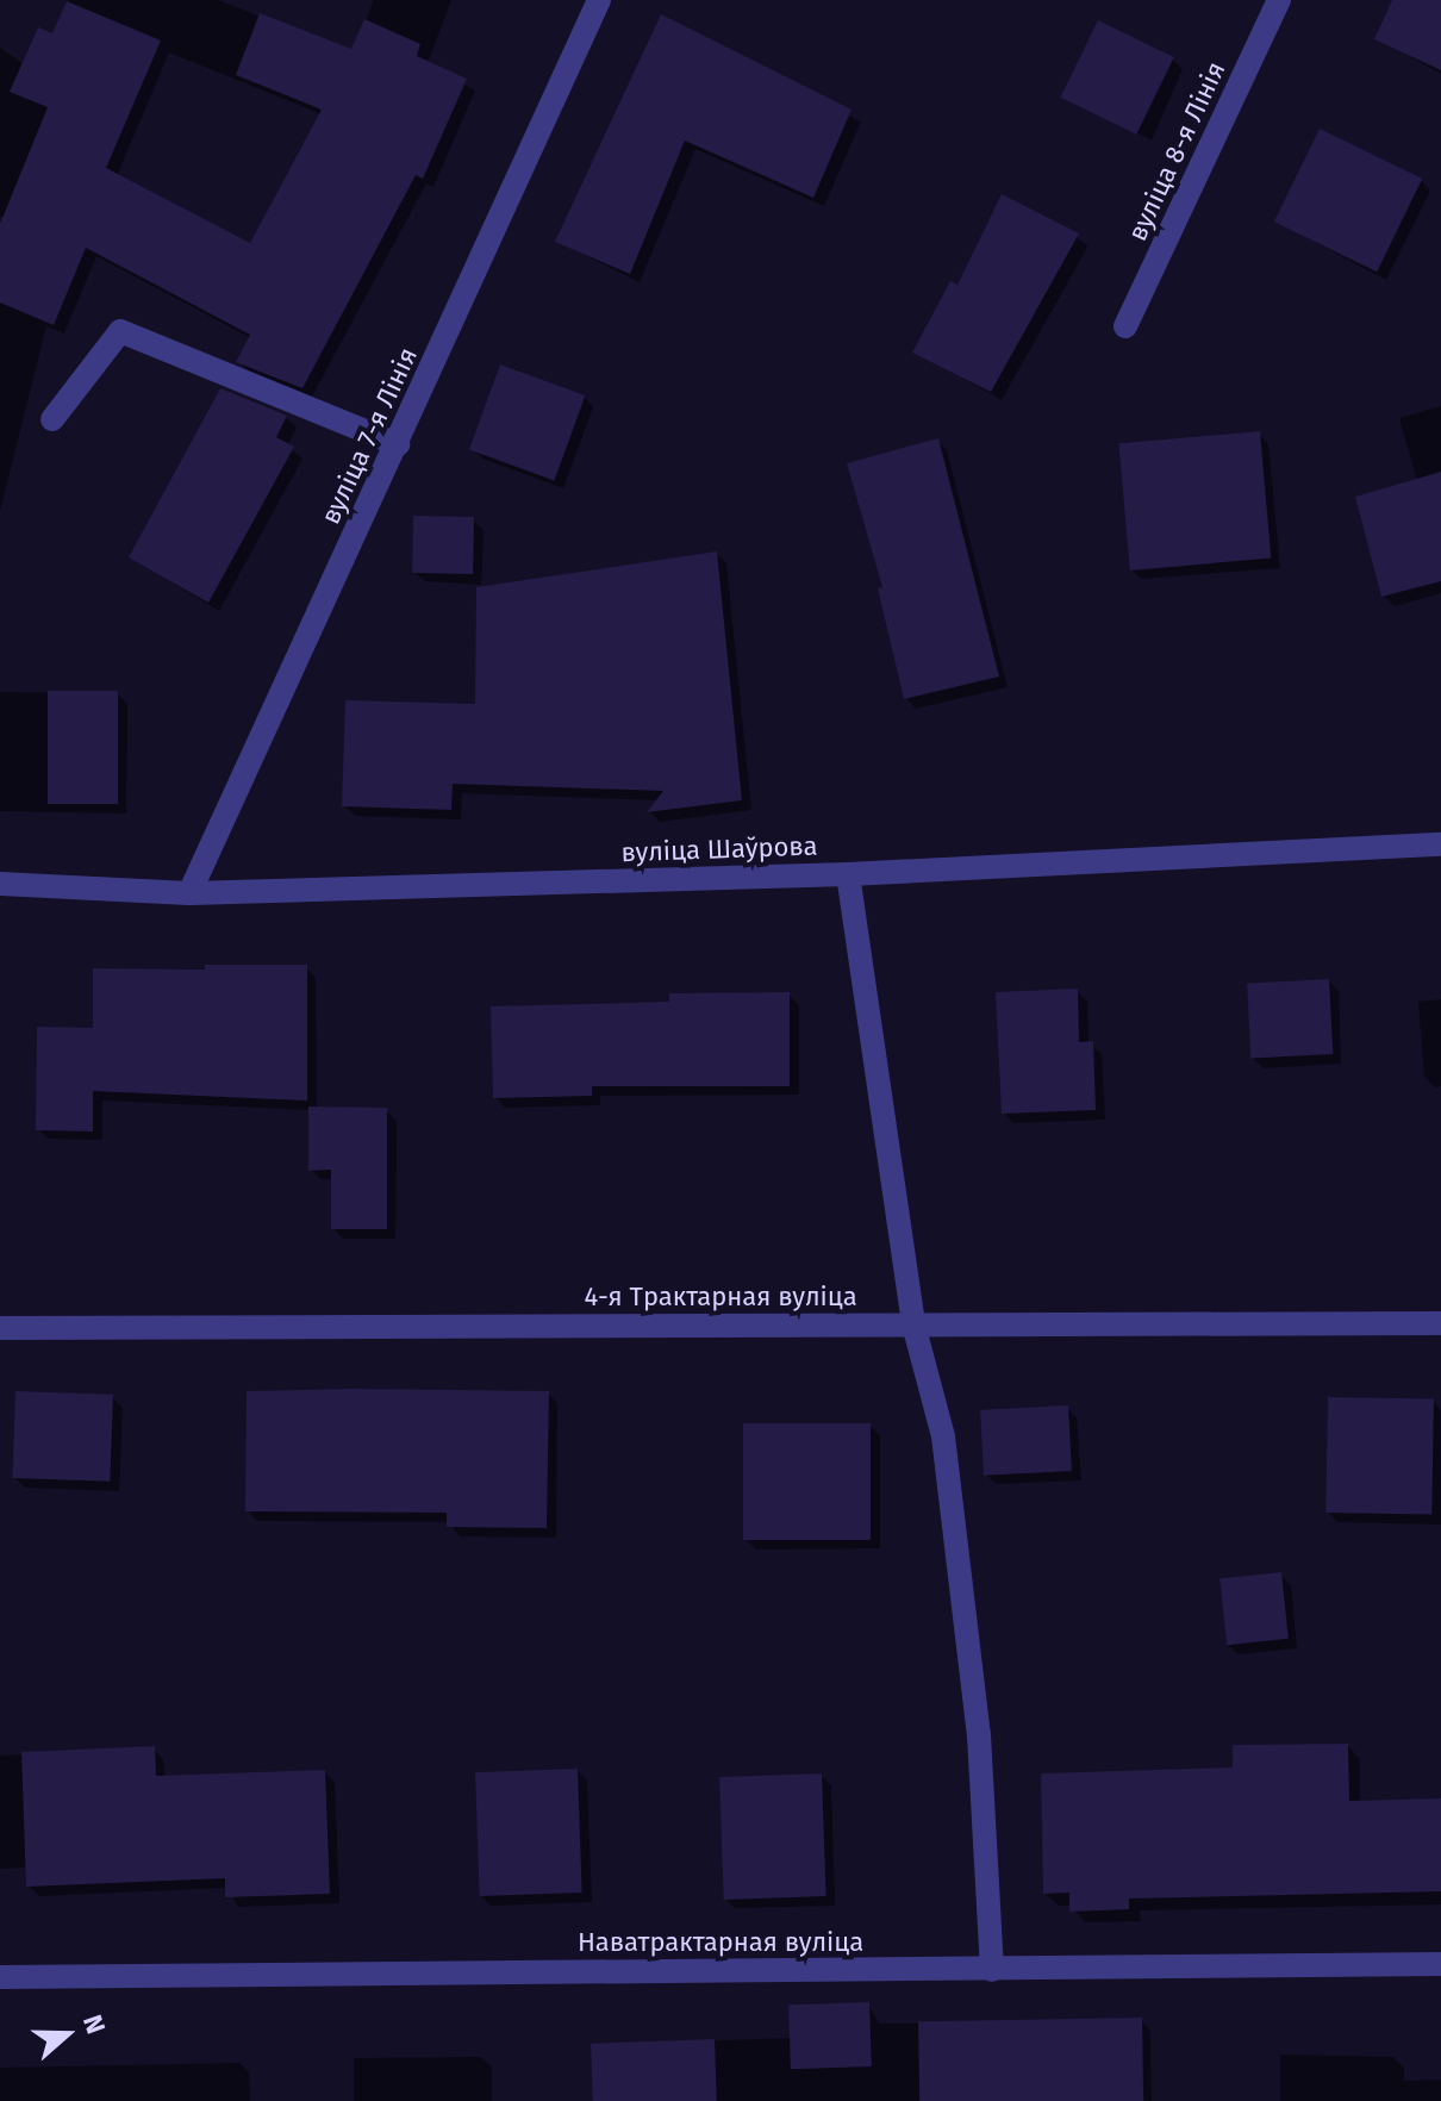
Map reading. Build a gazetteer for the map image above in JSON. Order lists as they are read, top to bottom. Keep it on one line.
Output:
{"streets":{"street":["вуліца 8-я Лінія","вуліца 7-я Лінія","вуліца Шаўрова","4-я Трактарная вуліца","Наватрактарная вуліца"]},"crossings":[["вуліца 7-я Лінія","вуліца Шаўрова"]],"north":"right"}
